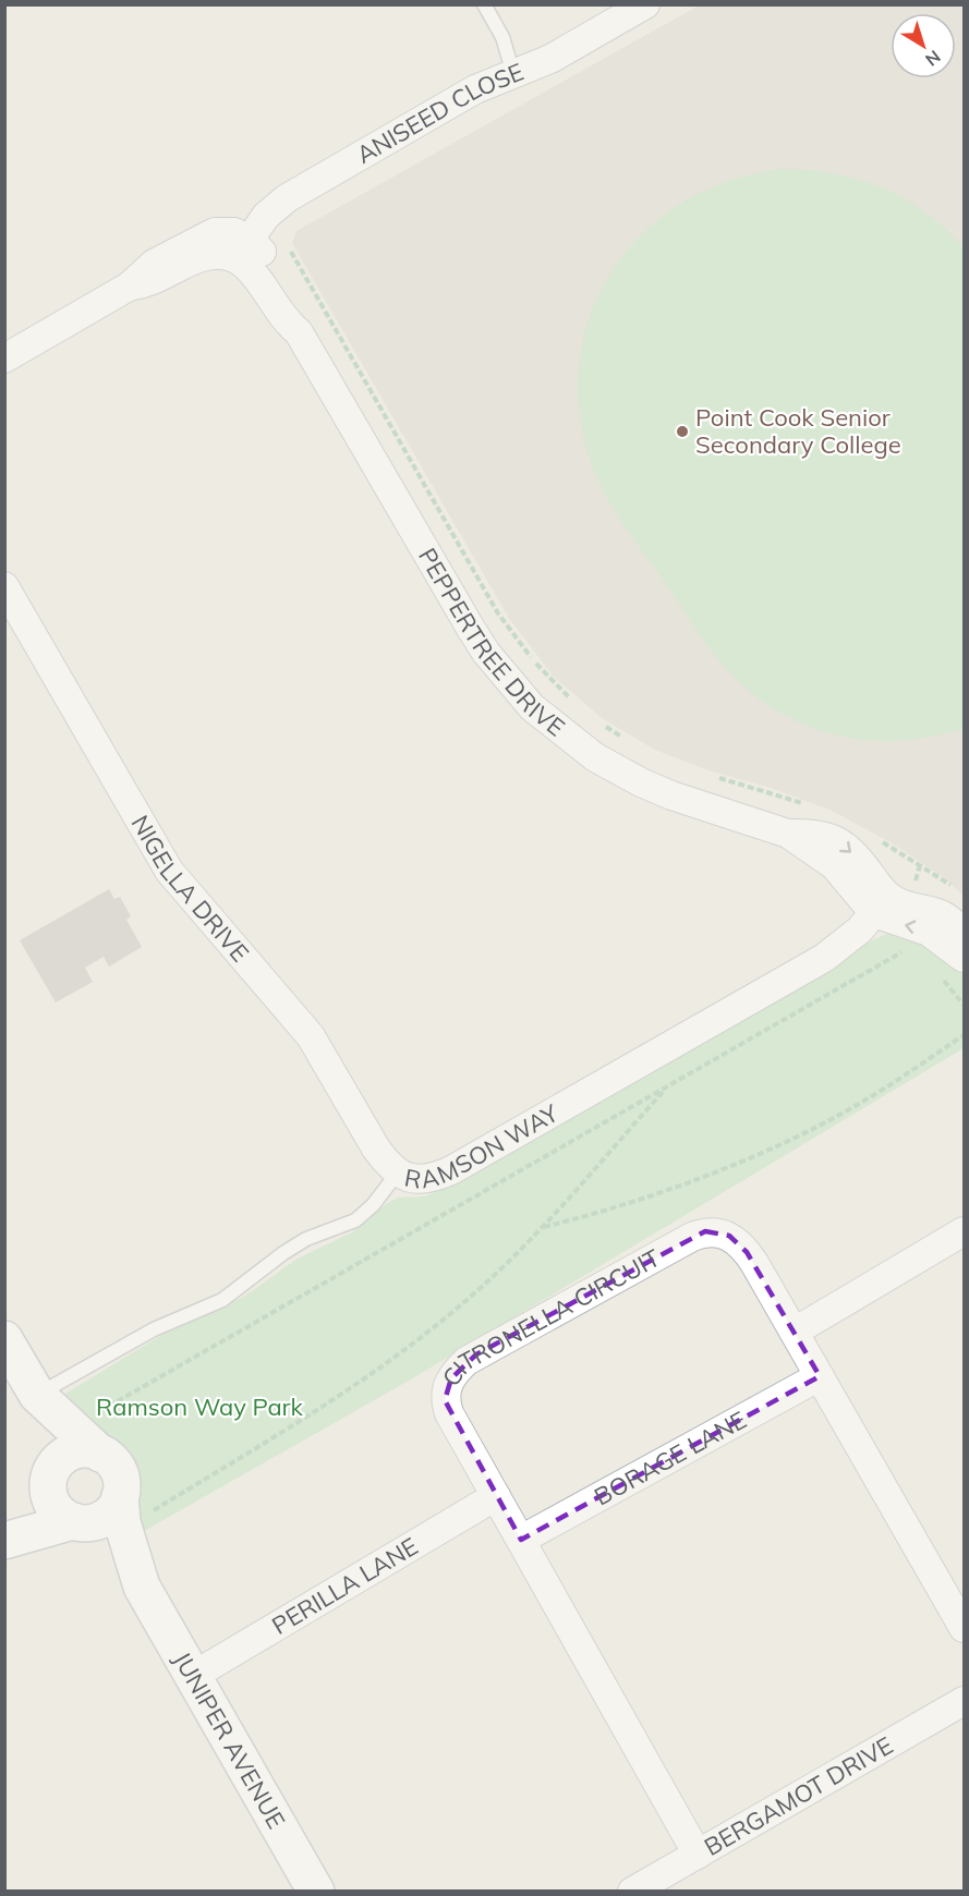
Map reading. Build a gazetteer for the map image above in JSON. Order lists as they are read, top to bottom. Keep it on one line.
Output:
{"streets":{"street":["ANISEED CLOSE","PEPPERTREE DRIVE","NIGELLA DRIVE","RAMSON WAY","CITRONELLA CIRCUIT","BORAGE LANE","PERILLA LANE","JUNIPER AVENUE","BERGAMOT DRIVE"]},"crossings":[["ANISEED CLOSE","PEPPERTREE DRIVE"],["PEPPERTREE DRIVE","RAMSON WAY"],["NIGELLA DRIVE","RAMSON WAY"],["CITRONELLA CIRCUIT","BORAGE LANE"],["CITRONELLA CIRCUIT","PERILLA LANE"],["CITRONELLA CIRCUIT","BERGAMOT DRIVE"],["PERILLA LANE","JUNIPER AVENUE"]],"parks":["Ramson Way Park"],"places":["Point Cook Senior Secondary College"],"north":"bottom right"}
